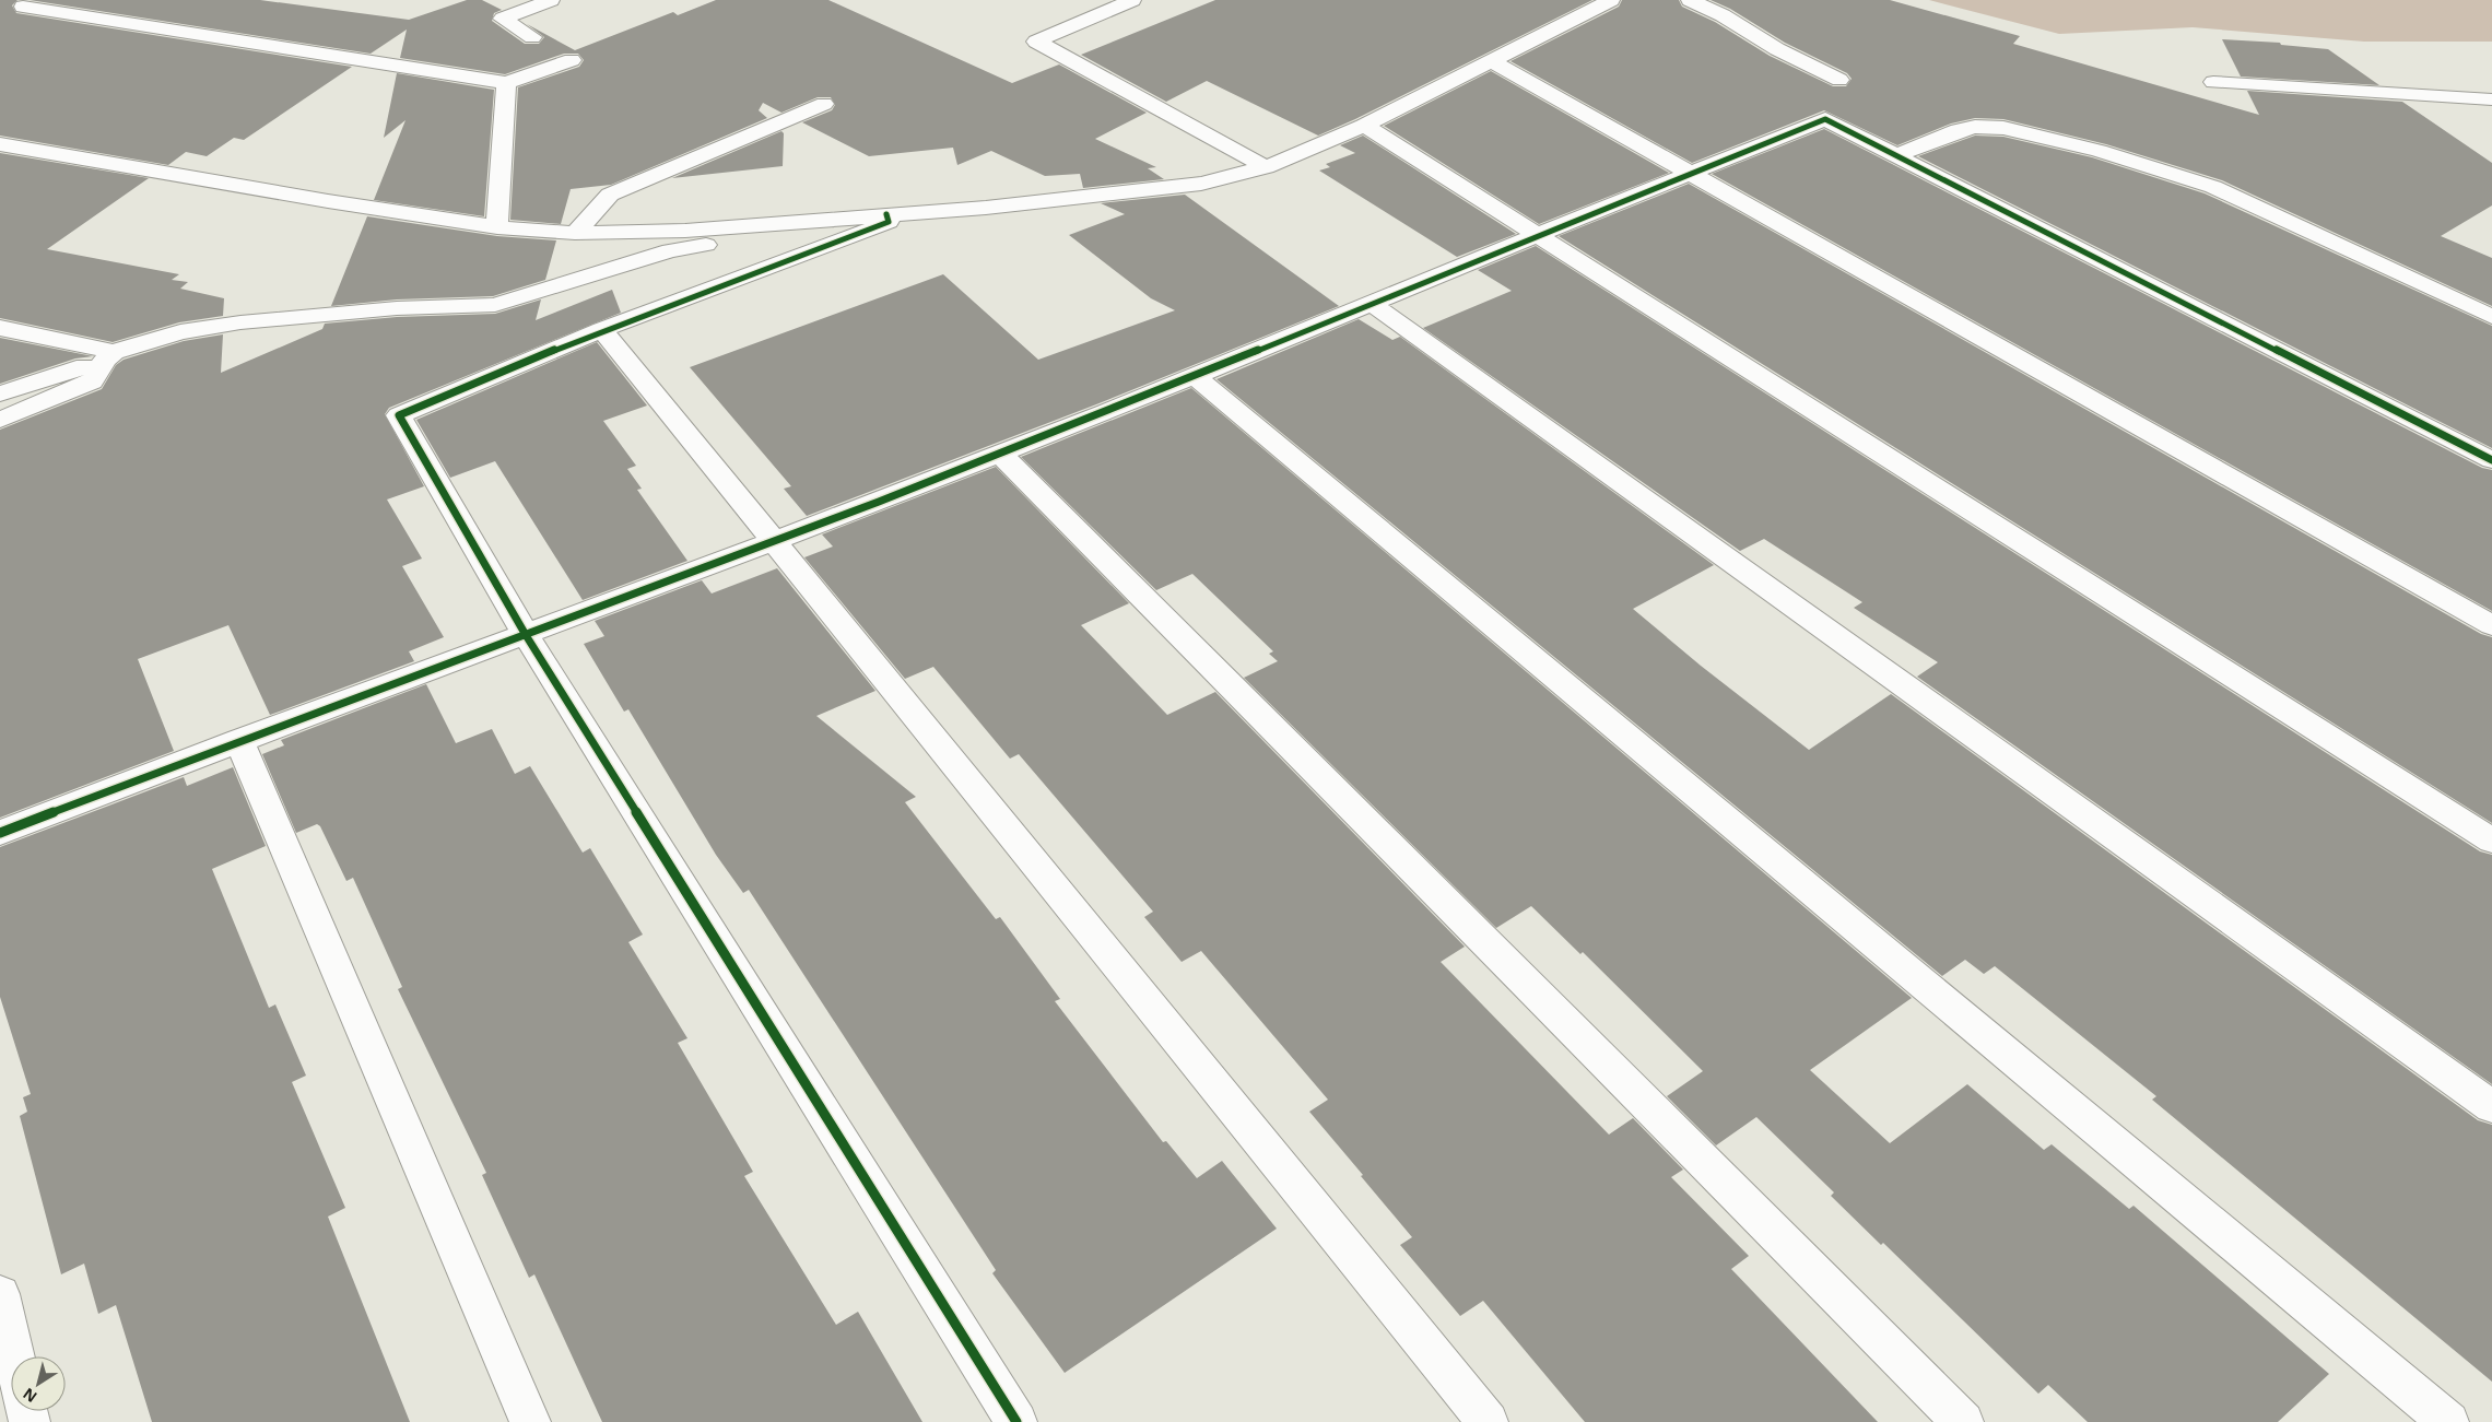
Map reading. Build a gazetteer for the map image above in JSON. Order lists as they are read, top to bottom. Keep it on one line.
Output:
{"north":"bottom left"}
